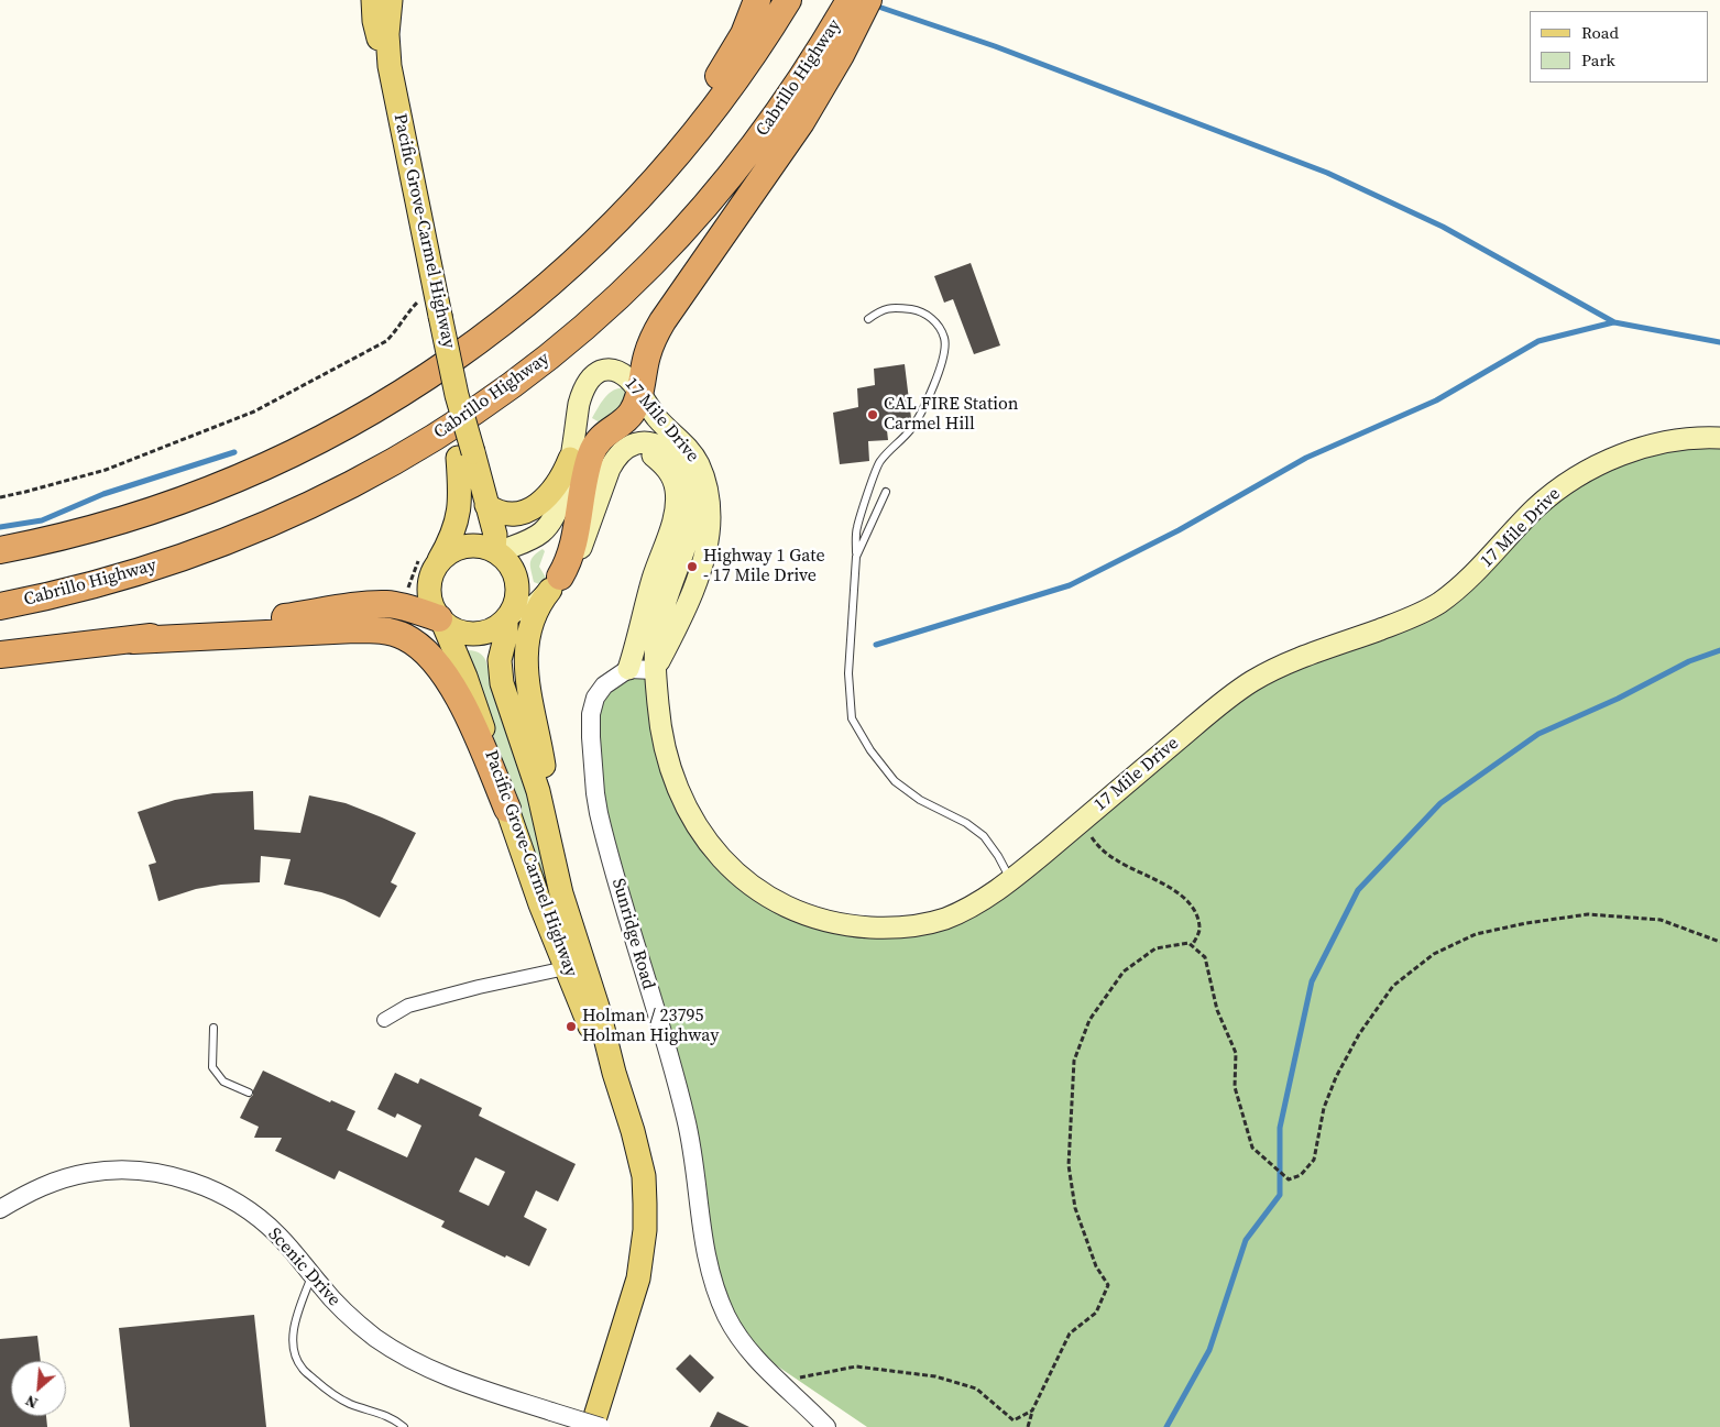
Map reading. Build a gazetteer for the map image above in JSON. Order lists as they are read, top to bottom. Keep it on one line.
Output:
{"streets":{"highway":["Cabrillo Highway"],"main road":["Pacific Grove-Carmel Highway","17 Mile Drive"],"street":["Sunridge Road","Scenic Drive"]},"crossings":[["Pacific Grove-Carmel Highway","17 Mile Drive"]],"places":["CAL FIRE Station Carmel Hill","Highway 1 Gate - 17 Mile Drive","Holman / 23795 Holman Highway"],"legend":["Road","Park"],"north":"bottom left"}
